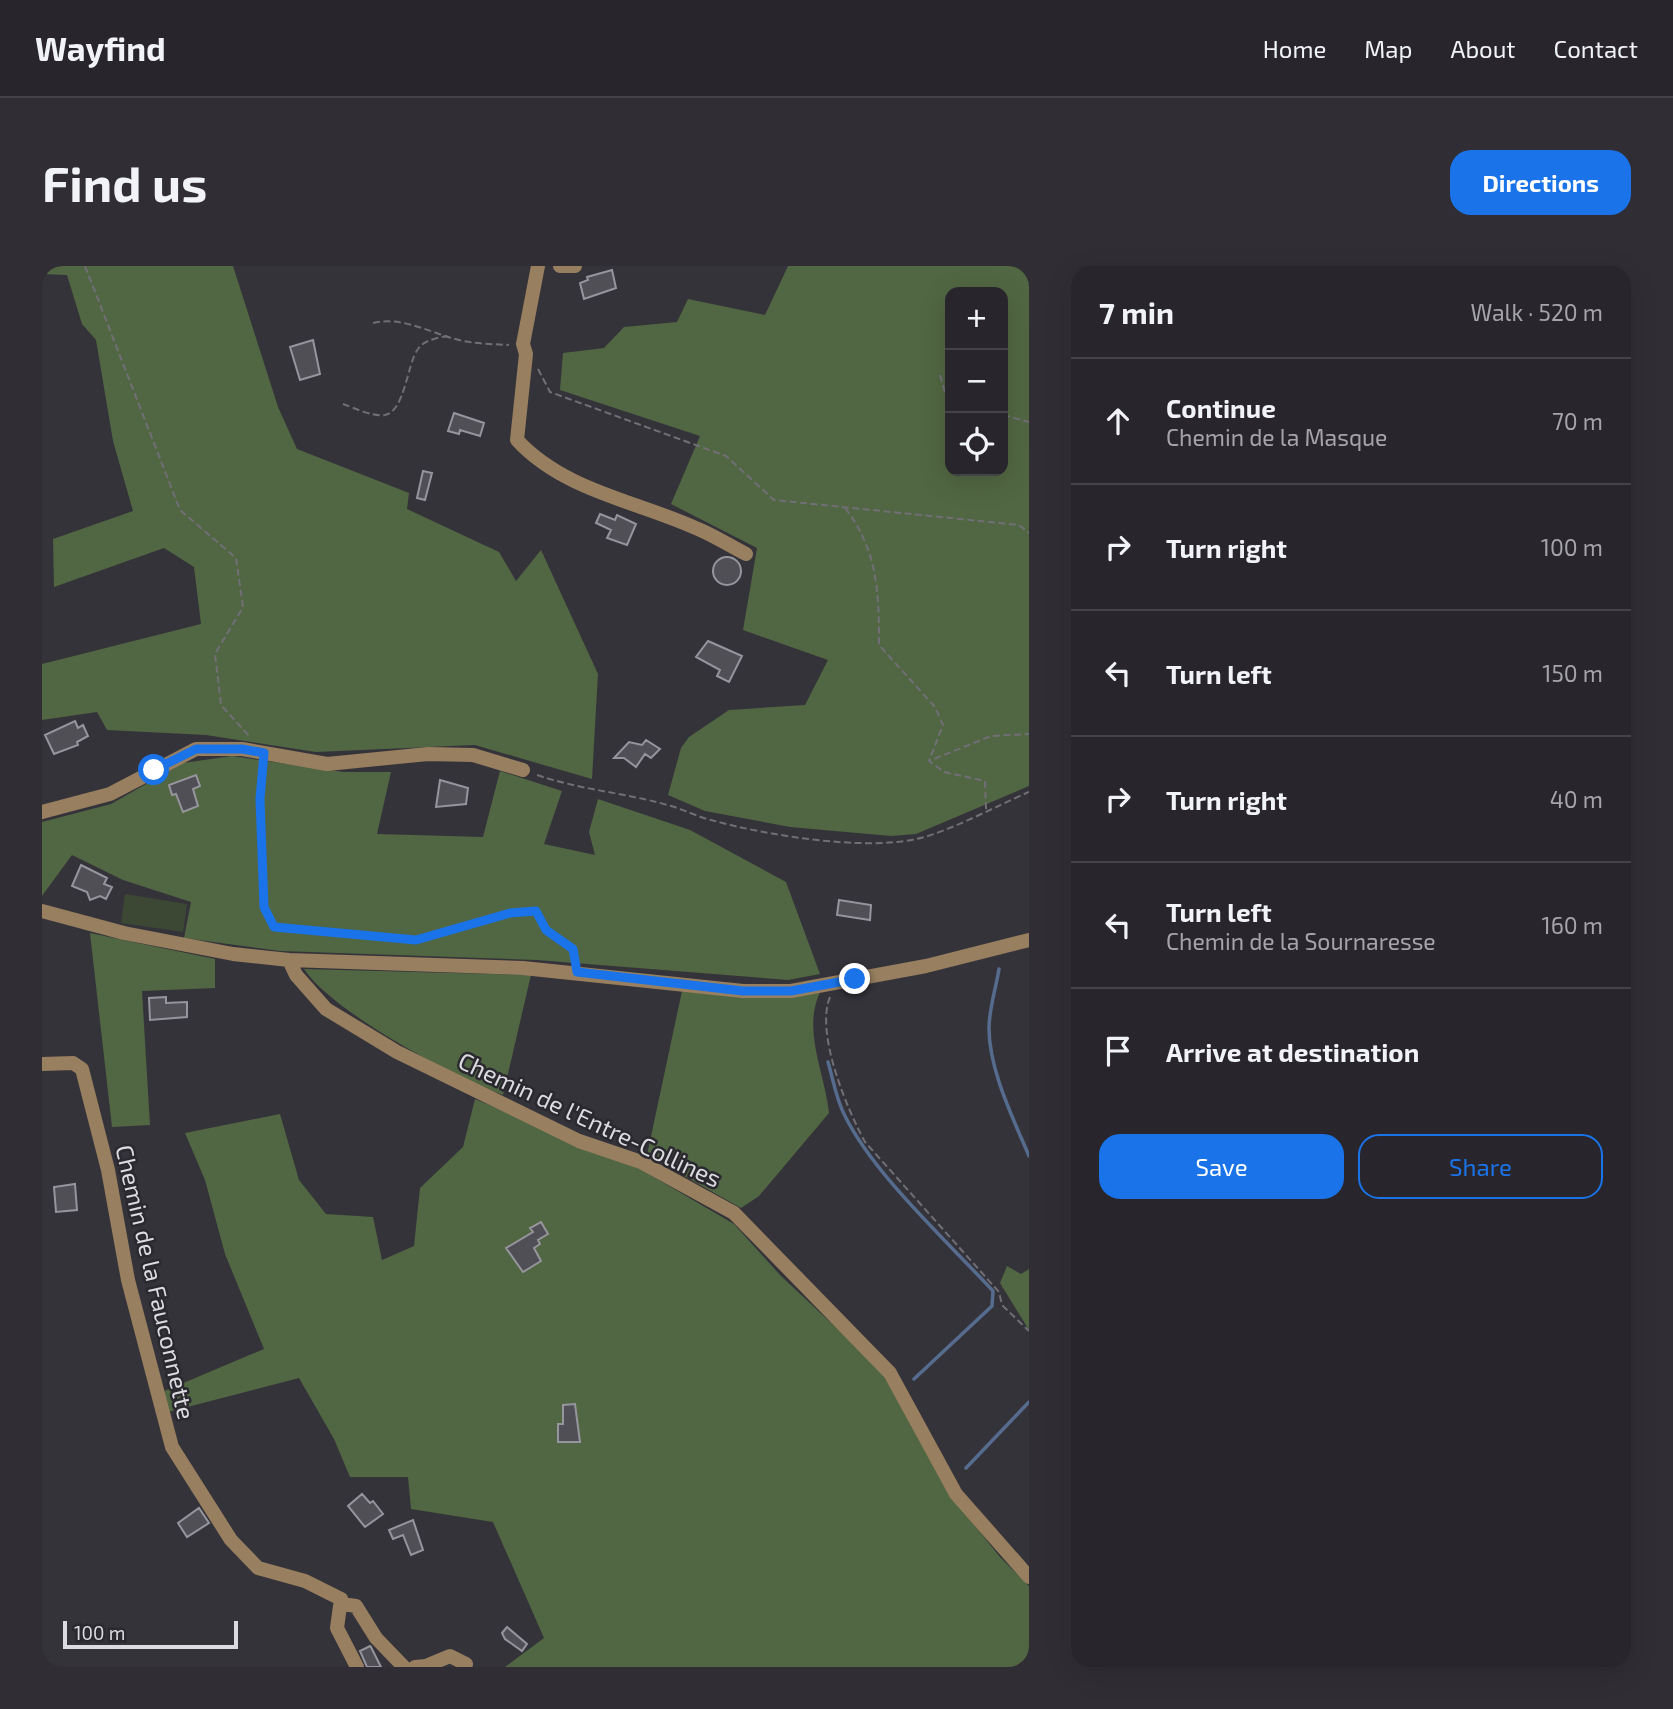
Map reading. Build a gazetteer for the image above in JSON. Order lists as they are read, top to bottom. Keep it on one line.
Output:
{"streets":{"street":["Chemin de l'Entre-Collines","Chemin de la Fauconnette"]},"scale_bar":"100 m","page":{"header":"Wayfind","nav":["Home","Map","About","Contact"],"buttons":["Directions",["Save","Share"]],"title":"Find us","heading":["7 min","Walk · 520 m"],"map_buttons":["+","−"],"list":[["Continue","Chemin de la Masque","70 m"],["Turn right","100 m"],["Turn left","150 m"],["Turn right","40 m"],["Turn left","Chemin de la Sournaresse","160 m"],"Arrive at destination"],"scale":"100 m"}}
